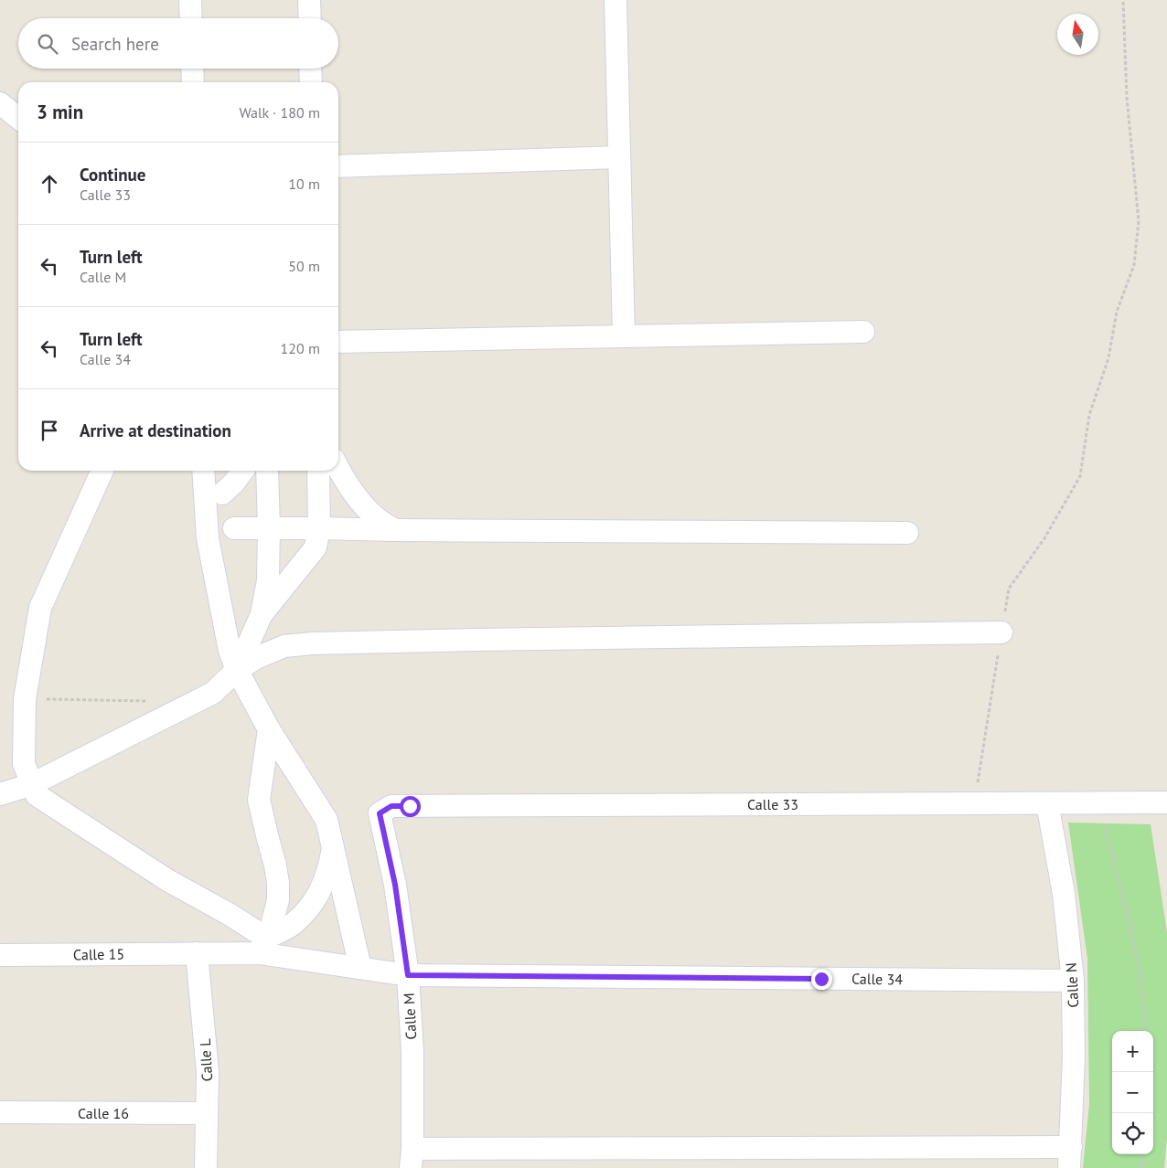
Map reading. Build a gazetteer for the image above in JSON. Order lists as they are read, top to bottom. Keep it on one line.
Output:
{"streets":{"street":["Calle 33","Calle 15","Calle 34","Calle N","Calle M","Calle L","Calle 16"]},"crossings":[["Calle 33","Calle N"],["Calle 33","Calle M"],["Calle 15","Calle 34"],["Calle 15","Calle L"],["Calle 34","Calle N"],["Calle 34","Calle M"],["Calle L","Calle 16"]],"north":"top","page":{"search":"Search here","heading":["3 min","Walk · 180 m"],"list":[["Continue","Calle 33","10 m"],["Turn left","Calle M","50 m"],["Turn left","Calle 34","120 m"],"Arrive at destination"],"map_buttons":["+","−"]}}
